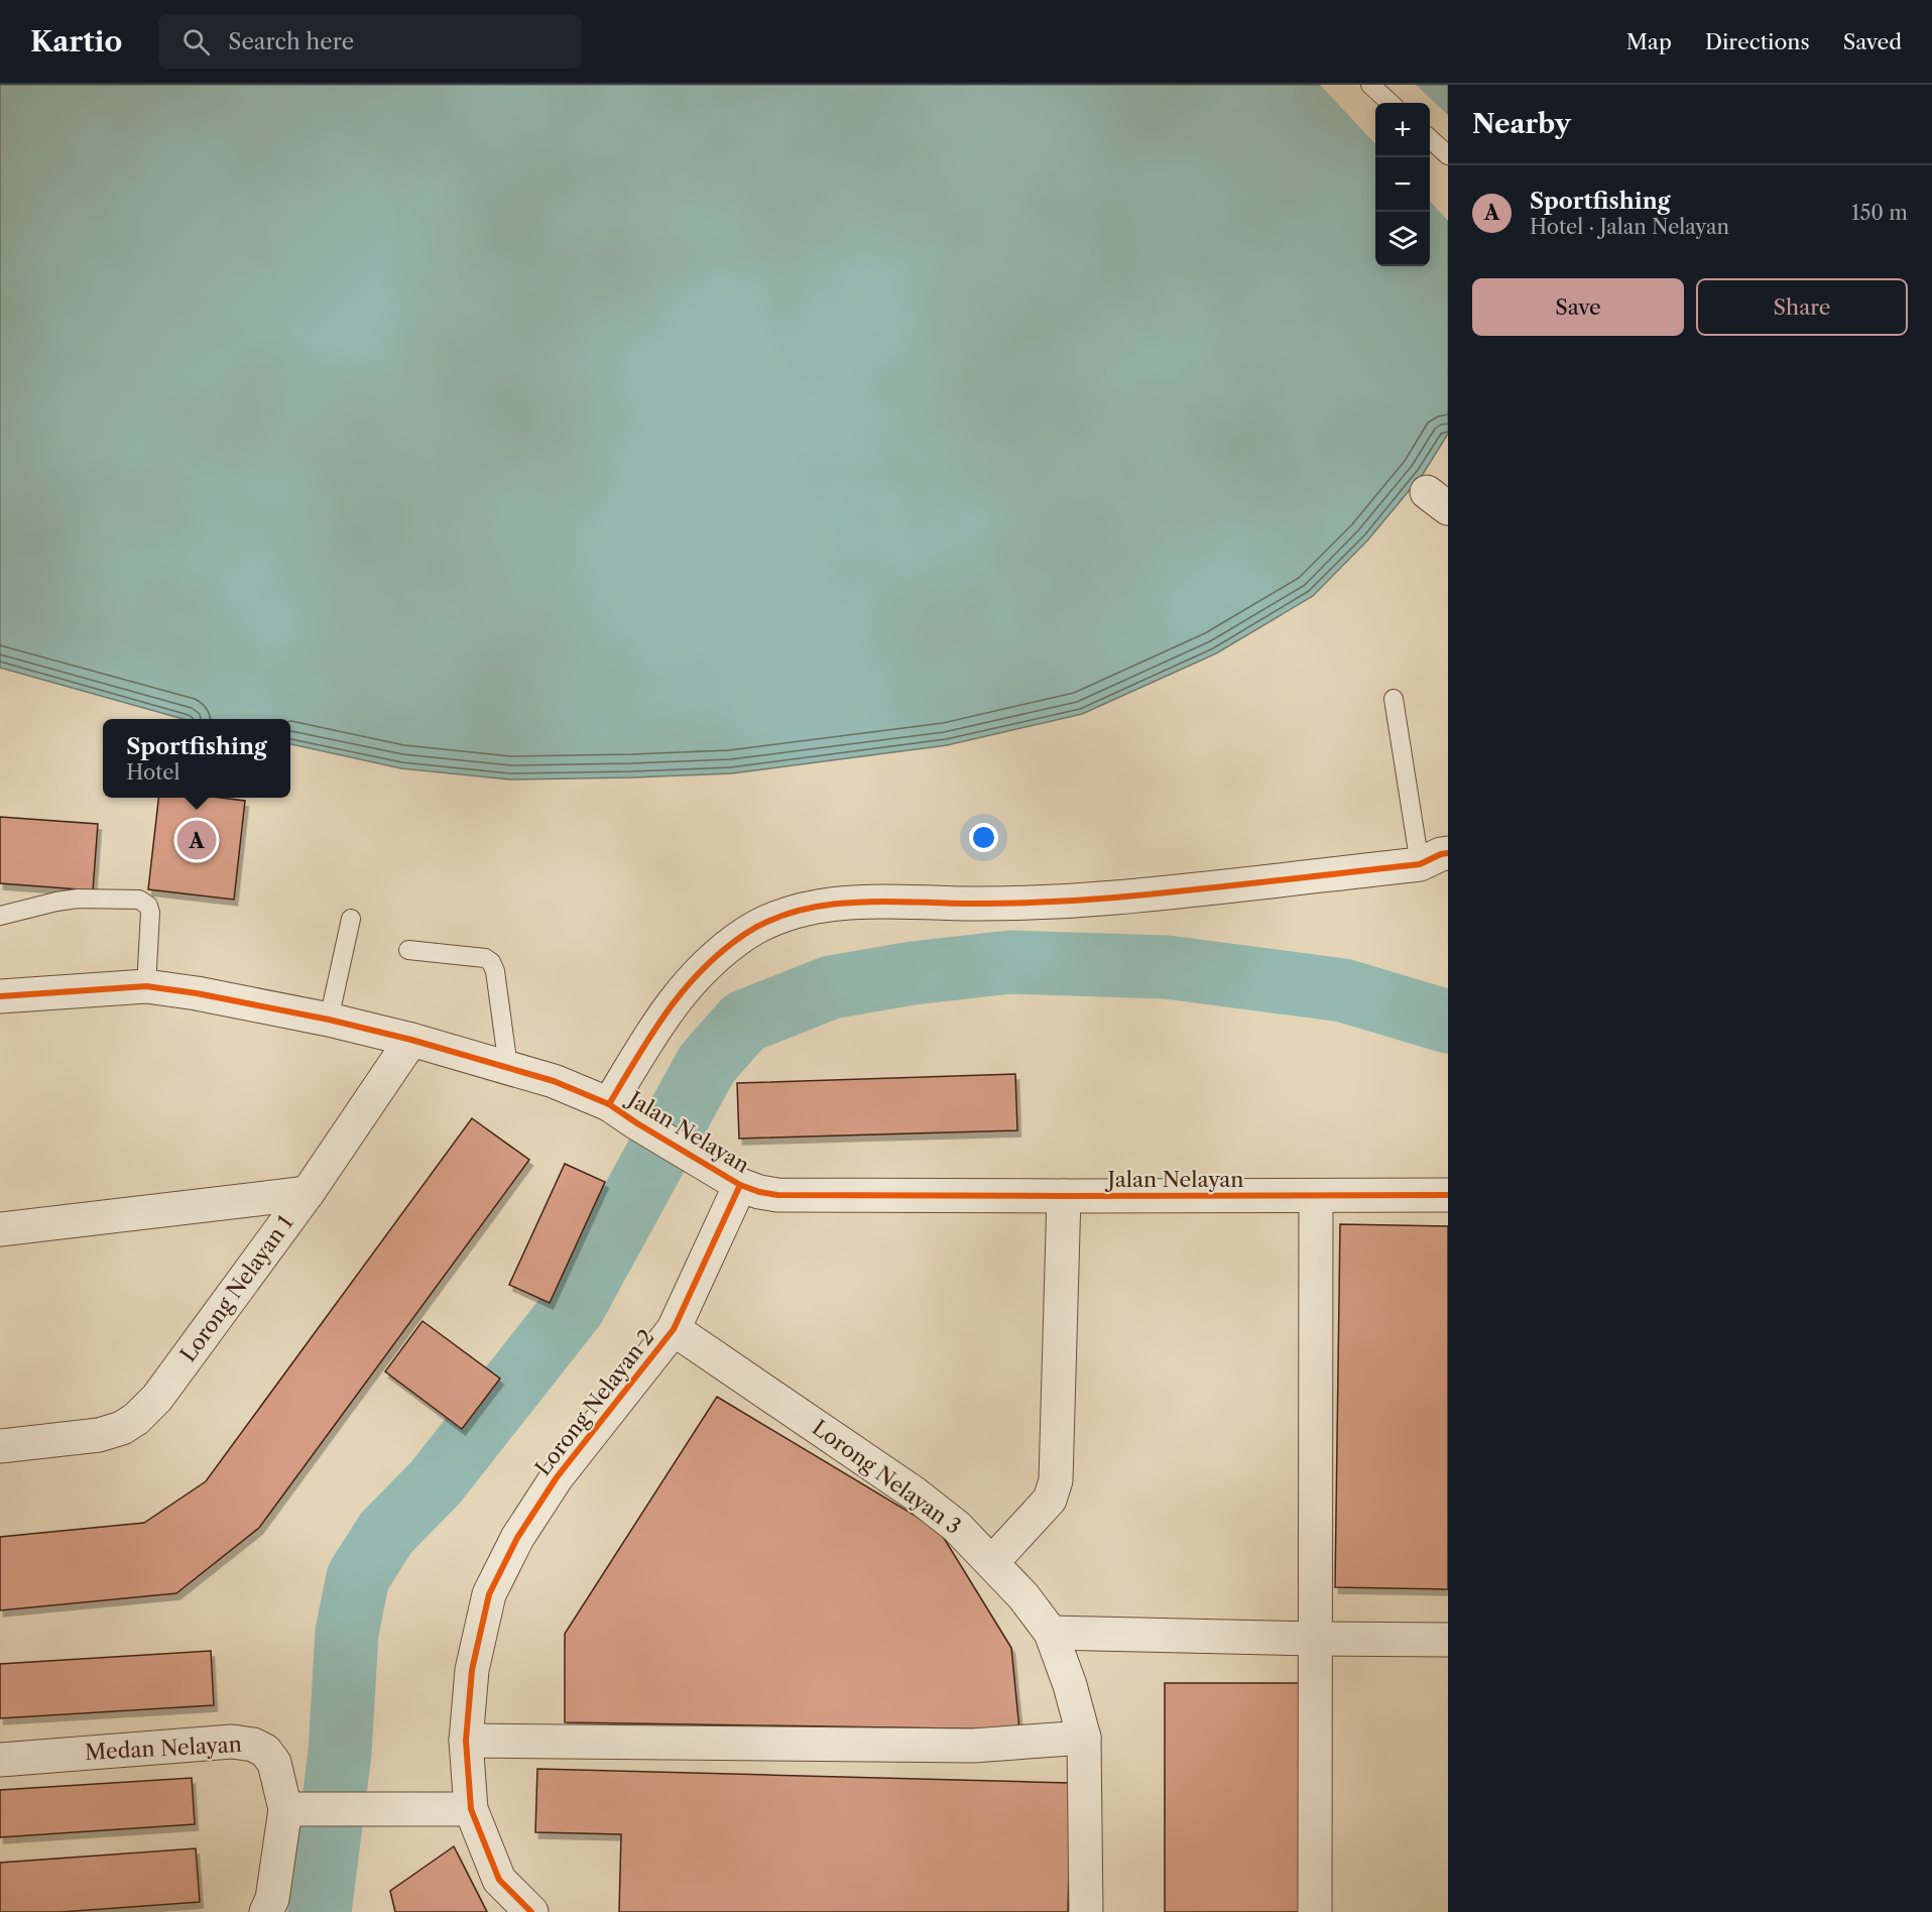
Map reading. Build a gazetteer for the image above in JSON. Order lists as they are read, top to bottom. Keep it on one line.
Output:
{"streets":{"street":["Jalan Nelayan","Lorong Nelayan 1","Lorong Nelayan 2","Lorong Nelayan 3","Medan Nelayan"]},"crossings":[["Jalan Nelayan","Lorong Nelayan 1"],["Jalan Nelayan","Lorong Nelayan 2"],["Lorong Nelayan 2","Lorong Nelayan 3"]],"page":{"header":"Kartio","search":"Search here","nav":["Map","Directions","Saved"],"heading":"Nearby","map_buttons":["+","−"],"list":[{"mark":"A","name":"Sportfishing","note":"Hotel · Jalan Nelayan","value":"150 m"}],"buttons":["Save","Share"],"popup":["Sportfishing","Hotel"],"pins":"A"}}
